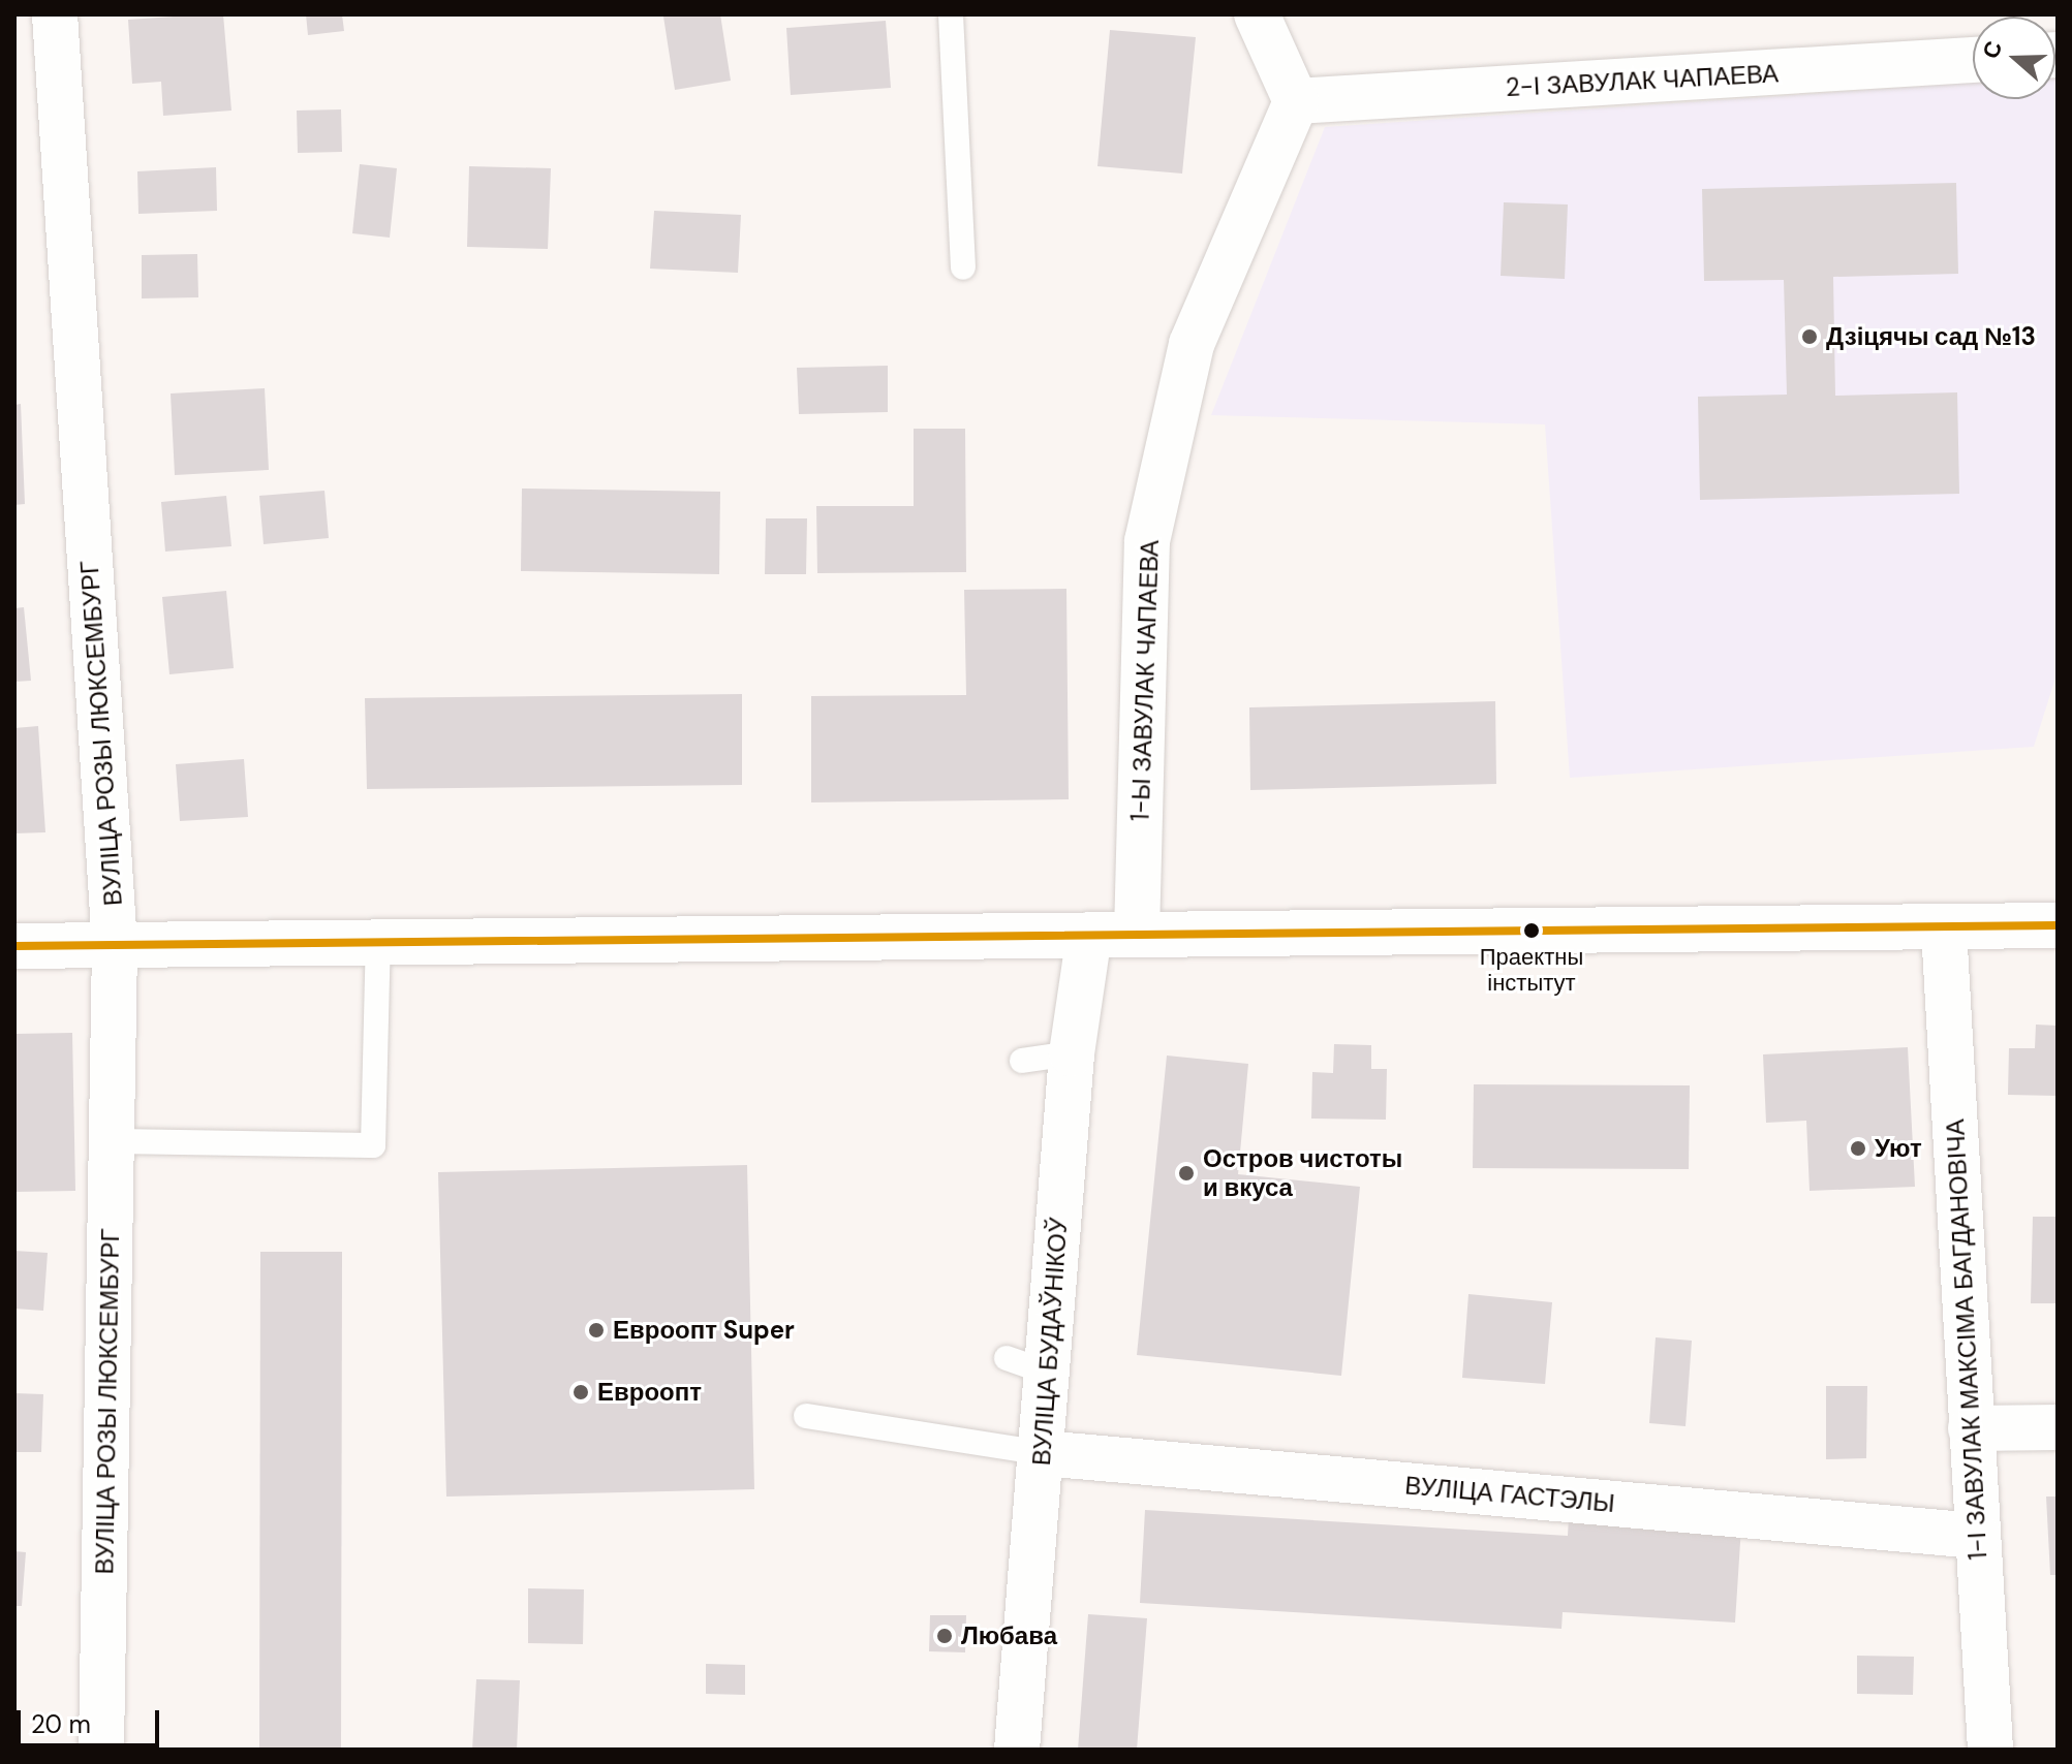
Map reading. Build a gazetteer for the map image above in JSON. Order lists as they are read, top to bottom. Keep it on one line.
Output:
{"streets":{"street":["2-І ЗАВУЛАК ЧАПАЕВА","1-Ы ЗАВУЛАК ЧАПАЕВА","ВУЛІЦА РОЗЫ ЛЮКСЕМБУРГ","1-І ЗАВУЛАК МАКСІМА БАГДАНОВІЧА","ВУЛІЦА БУДАЎНІКОЎ","ВУЛІЦА ГАСТЭЛЫ"]},"crossings":[["2-І ЗАВУЛАК ЧАПАЕВА","1-Ы ЗАВУЛАК ЧАПАЕВА"],["1-І ЗАВУЛАК МАКСІМА БАГДАНОВІЧА","ВУЛІЦА ГАСТЭЛЫ"],["ВУЛІЦА БУДАЎНІКОЎ","ВУЛІЦА ГАСТЭЛЫ"]],"places":["Дзіцячы сад №13","Праектны інстытут","Уют","Остров чистоты и вкуса","Евроопт Super","Евроопт","Любава"],"scale_bar":"20 m","north":"left"}
